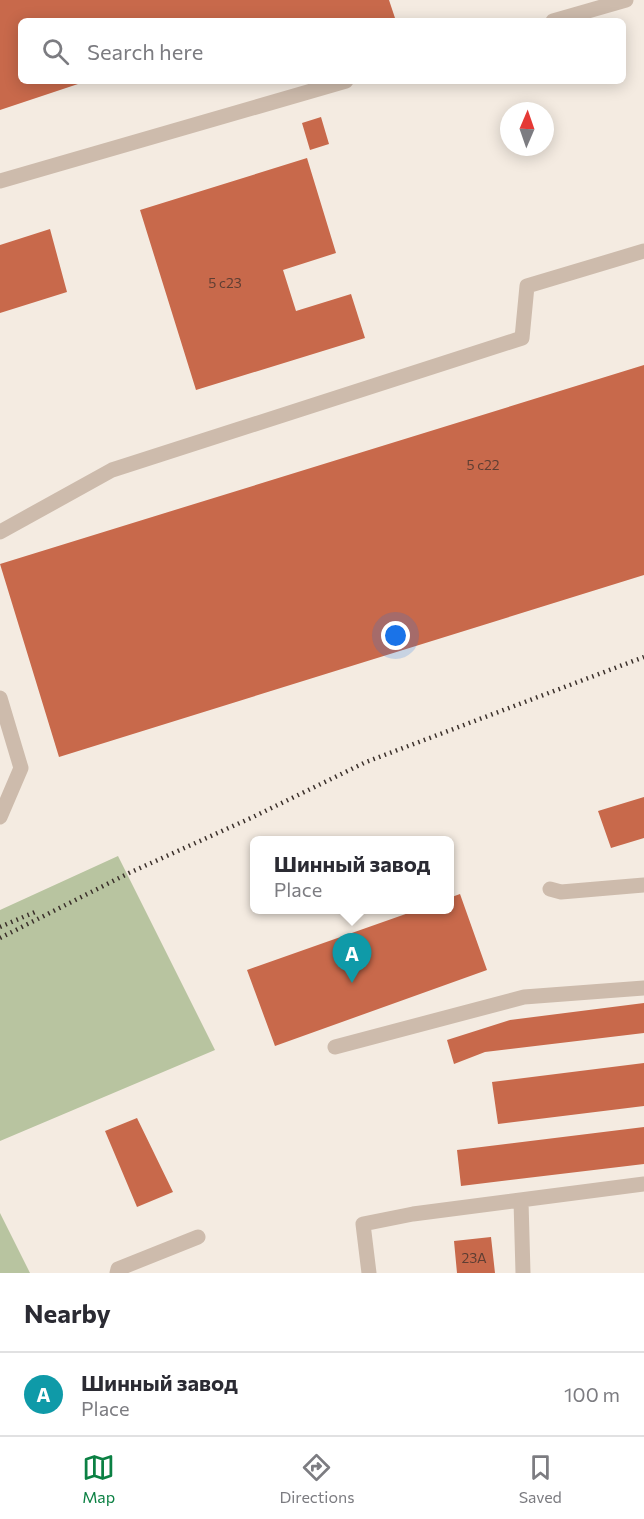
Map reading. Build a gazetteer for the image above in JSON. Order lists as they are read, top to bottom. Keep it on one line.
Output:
{"house_numbers":["5 с23","5 с22","23А"],"north":"top","page":{"search":"Search here","popup":["Шинный завод","Place"],"pins":"A","heading":"Nearby","list":[{"mark":"A","name":"Шинный завод","note":"Place","value":"100 m"}],"nav":["Map","Directions","Saved"]}}
